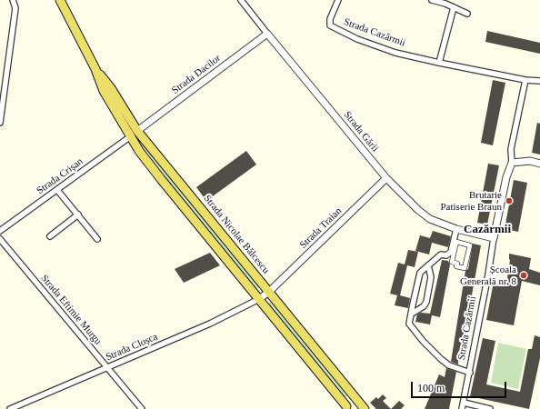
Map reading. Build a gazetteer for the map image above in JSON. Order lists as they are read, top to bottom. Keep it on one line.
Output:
{"streets":{"main road":["Strada Nicolae Bălcescu"],"street":["Strada Cazărmii","Strada Dacilor","Strada Gării","Strada Crișan","Strada Traian","Strada Eftimie Murgu","Strada Cloșca"]},"crossings":[["Strada Cazărmii","Strada Gării"],["Strada Dacilor","Strada Gării"],["Strada Dacilor","Strada Crișan"],["Strada Dacilor","Strada Nicolae Bălcescu"],["Strada Gării","Strada Traian"],["Strada Crișan","Strada Nicolae Bălcescu"],["Strada Traian","Strada Nicolae Bălcescu"],["Strada Traian","Strada Cloșca"],["Strada Nicolae Bălcescu","Strada Cloșca"],["Strada Eftimie Murgu","Strada Cloșca"]],"districts":["Cazărmii"],"places":["Brutarie Patiserie Braun","Școala Generală nr. 8"],"scale_bar":"100 m"}
